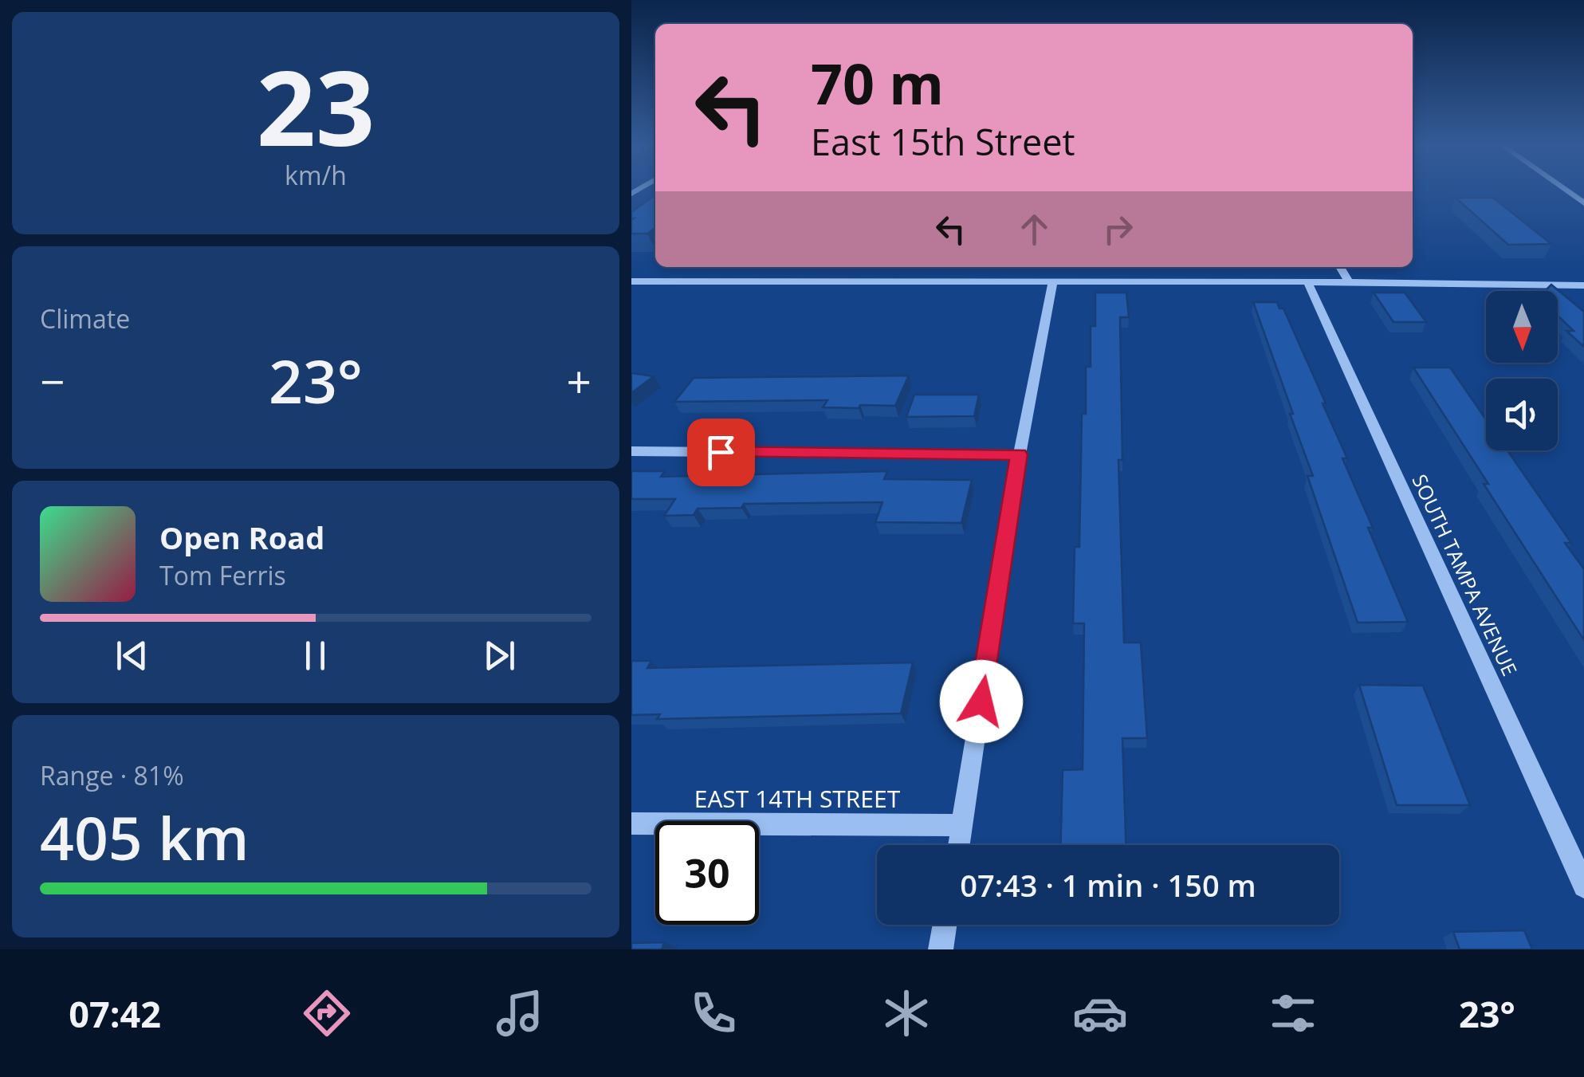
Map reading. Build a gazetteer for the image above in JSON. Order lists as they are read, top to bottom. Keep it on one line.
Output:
{"streets":{"street":["SOUTH TAMPA AVENUE","EAST 14TH STREET"]},"north":"bottom","page":{"tile":[["23","km/h"],"Climate",["Range · 81%","405 km"]],"turn":["70 m","East 15th Street"],"heat":["−","23°","+"],"song":["Open Road","Tom Ferris"],"limit":"30","trip":"07:43 · 1 min · 150 m","tabs":["07:42","23°"]}}
